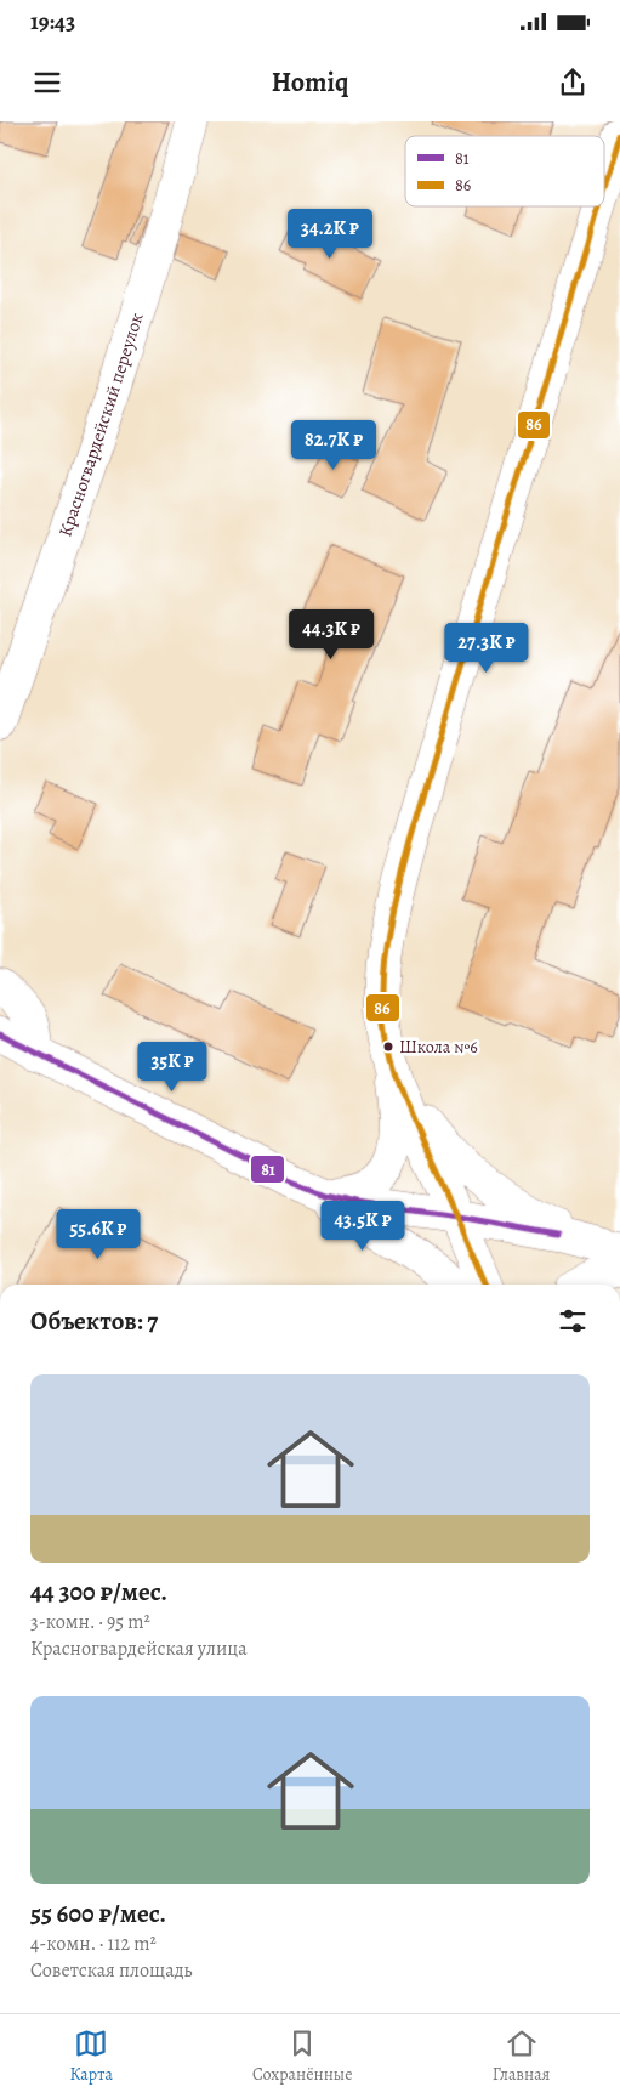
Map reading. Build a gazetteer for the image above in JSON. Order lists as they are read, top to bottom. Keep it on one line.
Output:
{"streets":{"street":["Красногвардейский переулок"]},"places":["Школа №6"],"lines":["transit line 86","transit line 81"],"legend":["81","86"],"page":{"status":"19:43","header":"Homiq","price":["34.2K ₽","82.7K ₽","44.3K ₽","27.3K ₽","35K ₽","43.5K ₽","55.6K ₽"],"heading":"Объектов: 7","list":[{"name":"44 300 ₽/мес.","note":"3-комн. · 95 m² · Красногвардейская улица"},{"name":"55 600 ₽/мес.","note":"4-комн. · 112 m² · Советская площадь"}],"tabs":["Карта","Сохранённые","Главная"]}}
